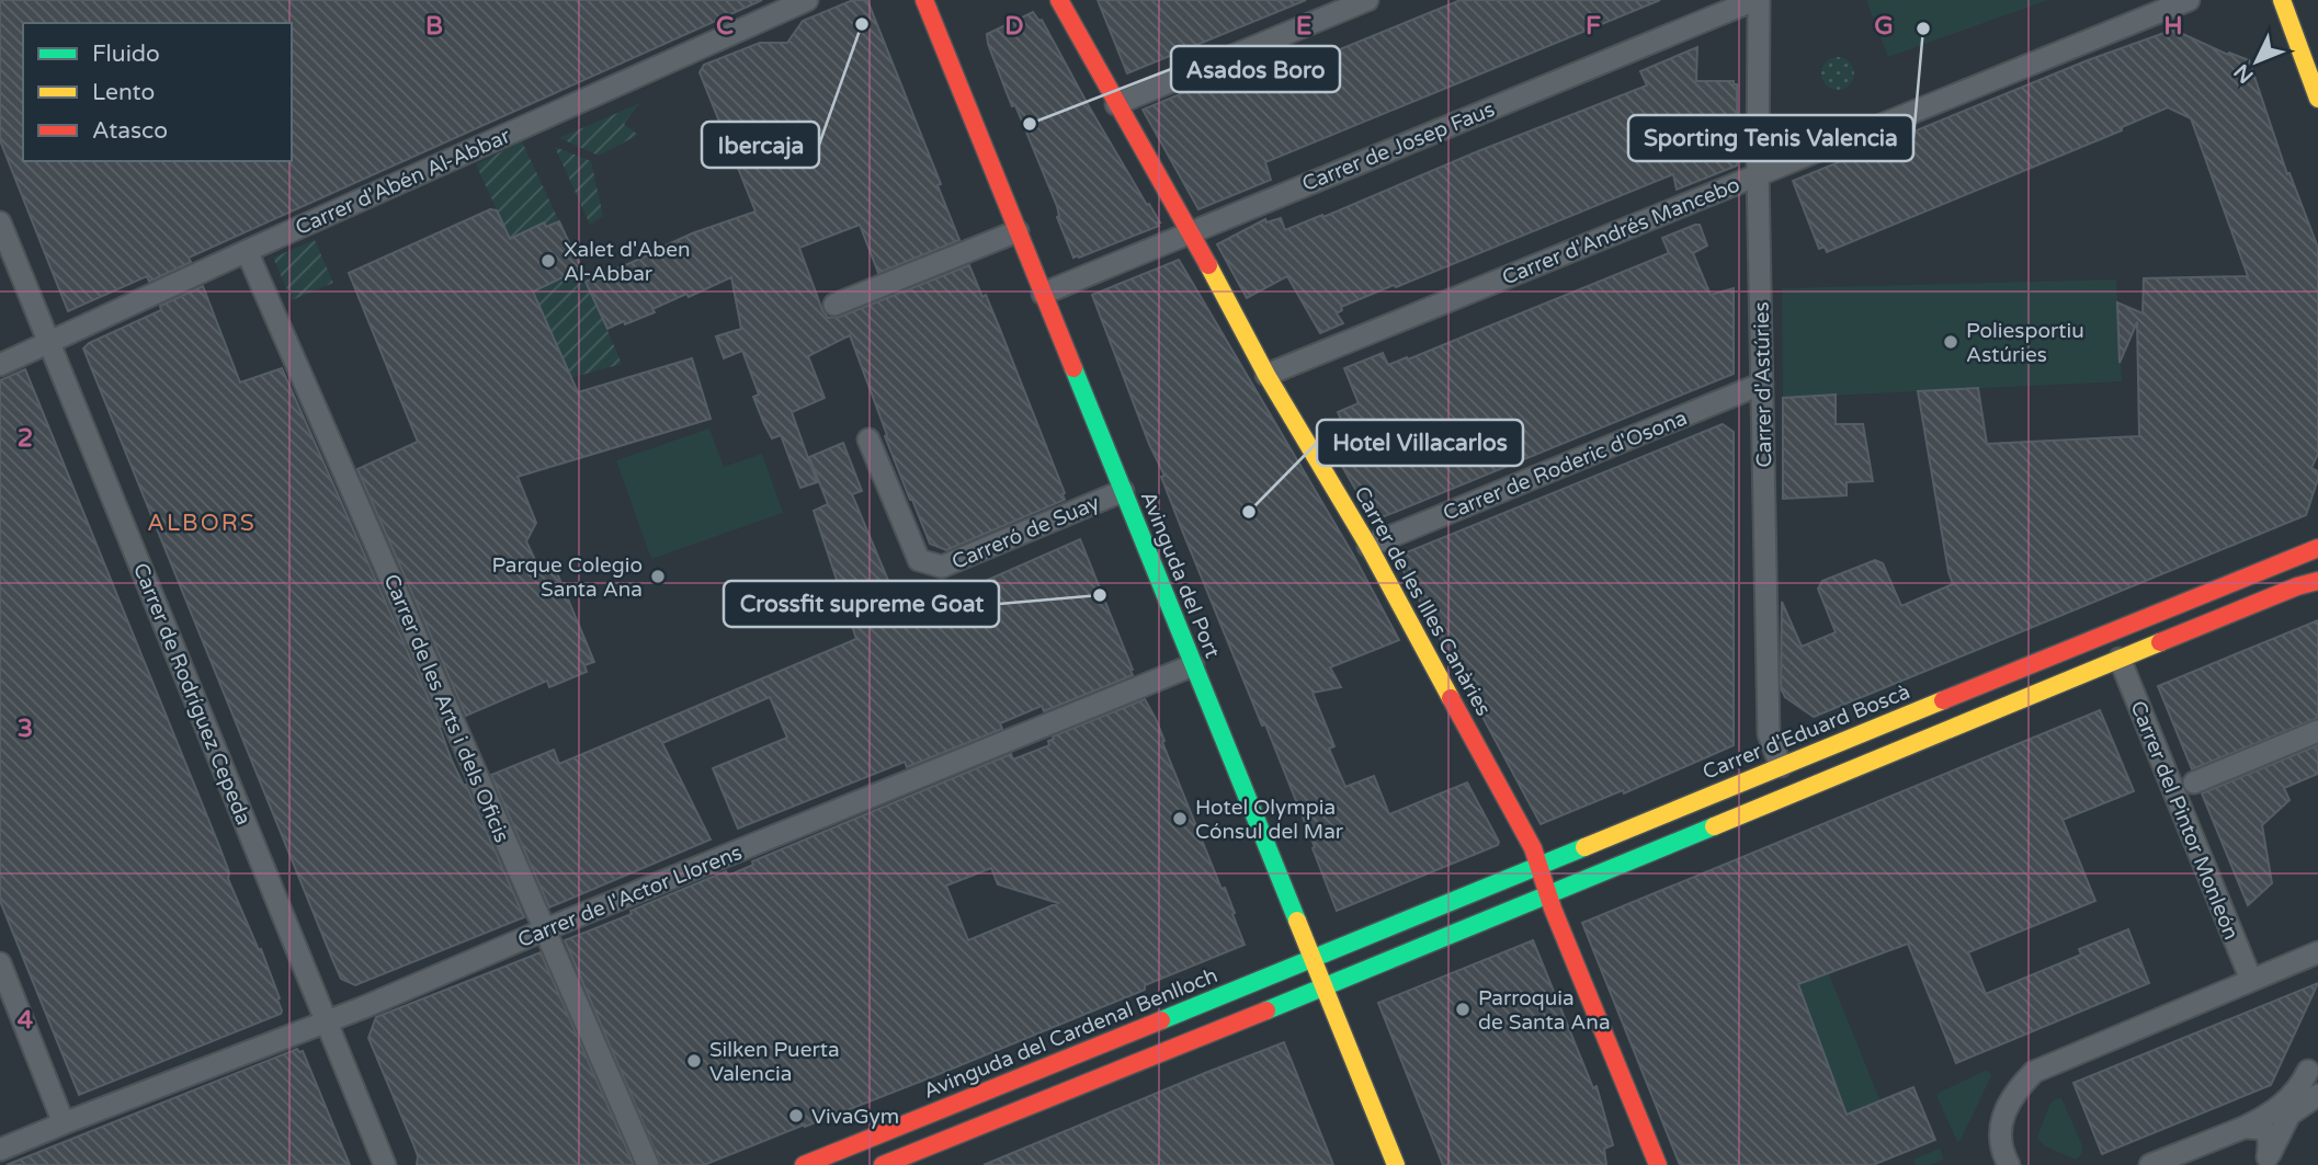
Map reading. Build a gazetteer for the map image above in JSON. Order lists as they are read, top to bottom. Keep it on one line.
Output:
{"streets":{"main road":["Avinguda del Port","Carrer de les Illes Canàries","Carrer d'Eduard Boscà","Avinguda del Cardenal Benlloch"],"street":["Carrer de Josep Faus","Carrer d'Abén Al-Abbar","Carrer d'Andrés Mancebo","Carrer d'Astúries","Carrer de Roderic d'Osona","Carreró de Suay","Carrer de Rodríguez Cepeda","Carrer de les Arts i dels Oficis","Carrer del Pintor Monleón","Carrer de l'Actor Llorens"]},"crossings":[["Carrer de Josep Faus","Carrer d'Astúries"],["Carrer de Josep Faus","Avinguda del Port"],["Carrer de Josep Faus","Carrer de les Illes Canàries"],["Carrer d'Abén Al-Abbar","Carrer de Rodríguez Cepeda"],["Carrer d'Abén Al-Abbar","Carrer de les Arts i dels Oficis"],["Carrer d'Andrés Mancebo","Carrer d'Astúries"],["Carrer d'Andrés Mancebo","Carrer de les Illes Canàries"],["Carrer d'Astúries","Carrer de Roderic d'Osona"],["Carrer d'Astúries","Carrer d'Eduard Boscà"],["Carrer de Roderic d'Osona","Carrer de les Illes Canàries"],["Carreró de Suay","Avinguda del Port"],["Avinguda del Port","Carrer d'Eduard Boscà"],["Avinguda del Port","Carrer de l'Actor Llorens"],["Avinguda del Port","Avinguda del Cardenal Benlloch"],["Carrer de les Illes Canàries","Carrer d'Eduard Boscà"],["Carrer de Rodríguez Cepeda","Carrer de l'Actor Llorens"],["Carrer de les Arts i dels Oficis","Carrer de l'Actor Llorens"],["Carrer d'Eduard Boscà","Avinguda del Cardenal Benlloch"]],"districts":["ALBORS"],"places":["Ibercaja","Sporting Tenis Valencia","Asados Boro","Xalet d'Aben Al-Abbar","Poliesportiu Astúries","Hotel Villacarlos","Parque Colegio Santa Ana","Crossfit supreme Goat","Hotel Olympia Cónsul del Mar","Parroquia de Santa Ana","Silken Puerta Valencia","VivaGym"],"legend":["Fluido","Lento","Atasco"],"north":"bottom left","grid":{"columns":["B","C","D","E","F","G","H"],"rows":["2","3","4"]}}
